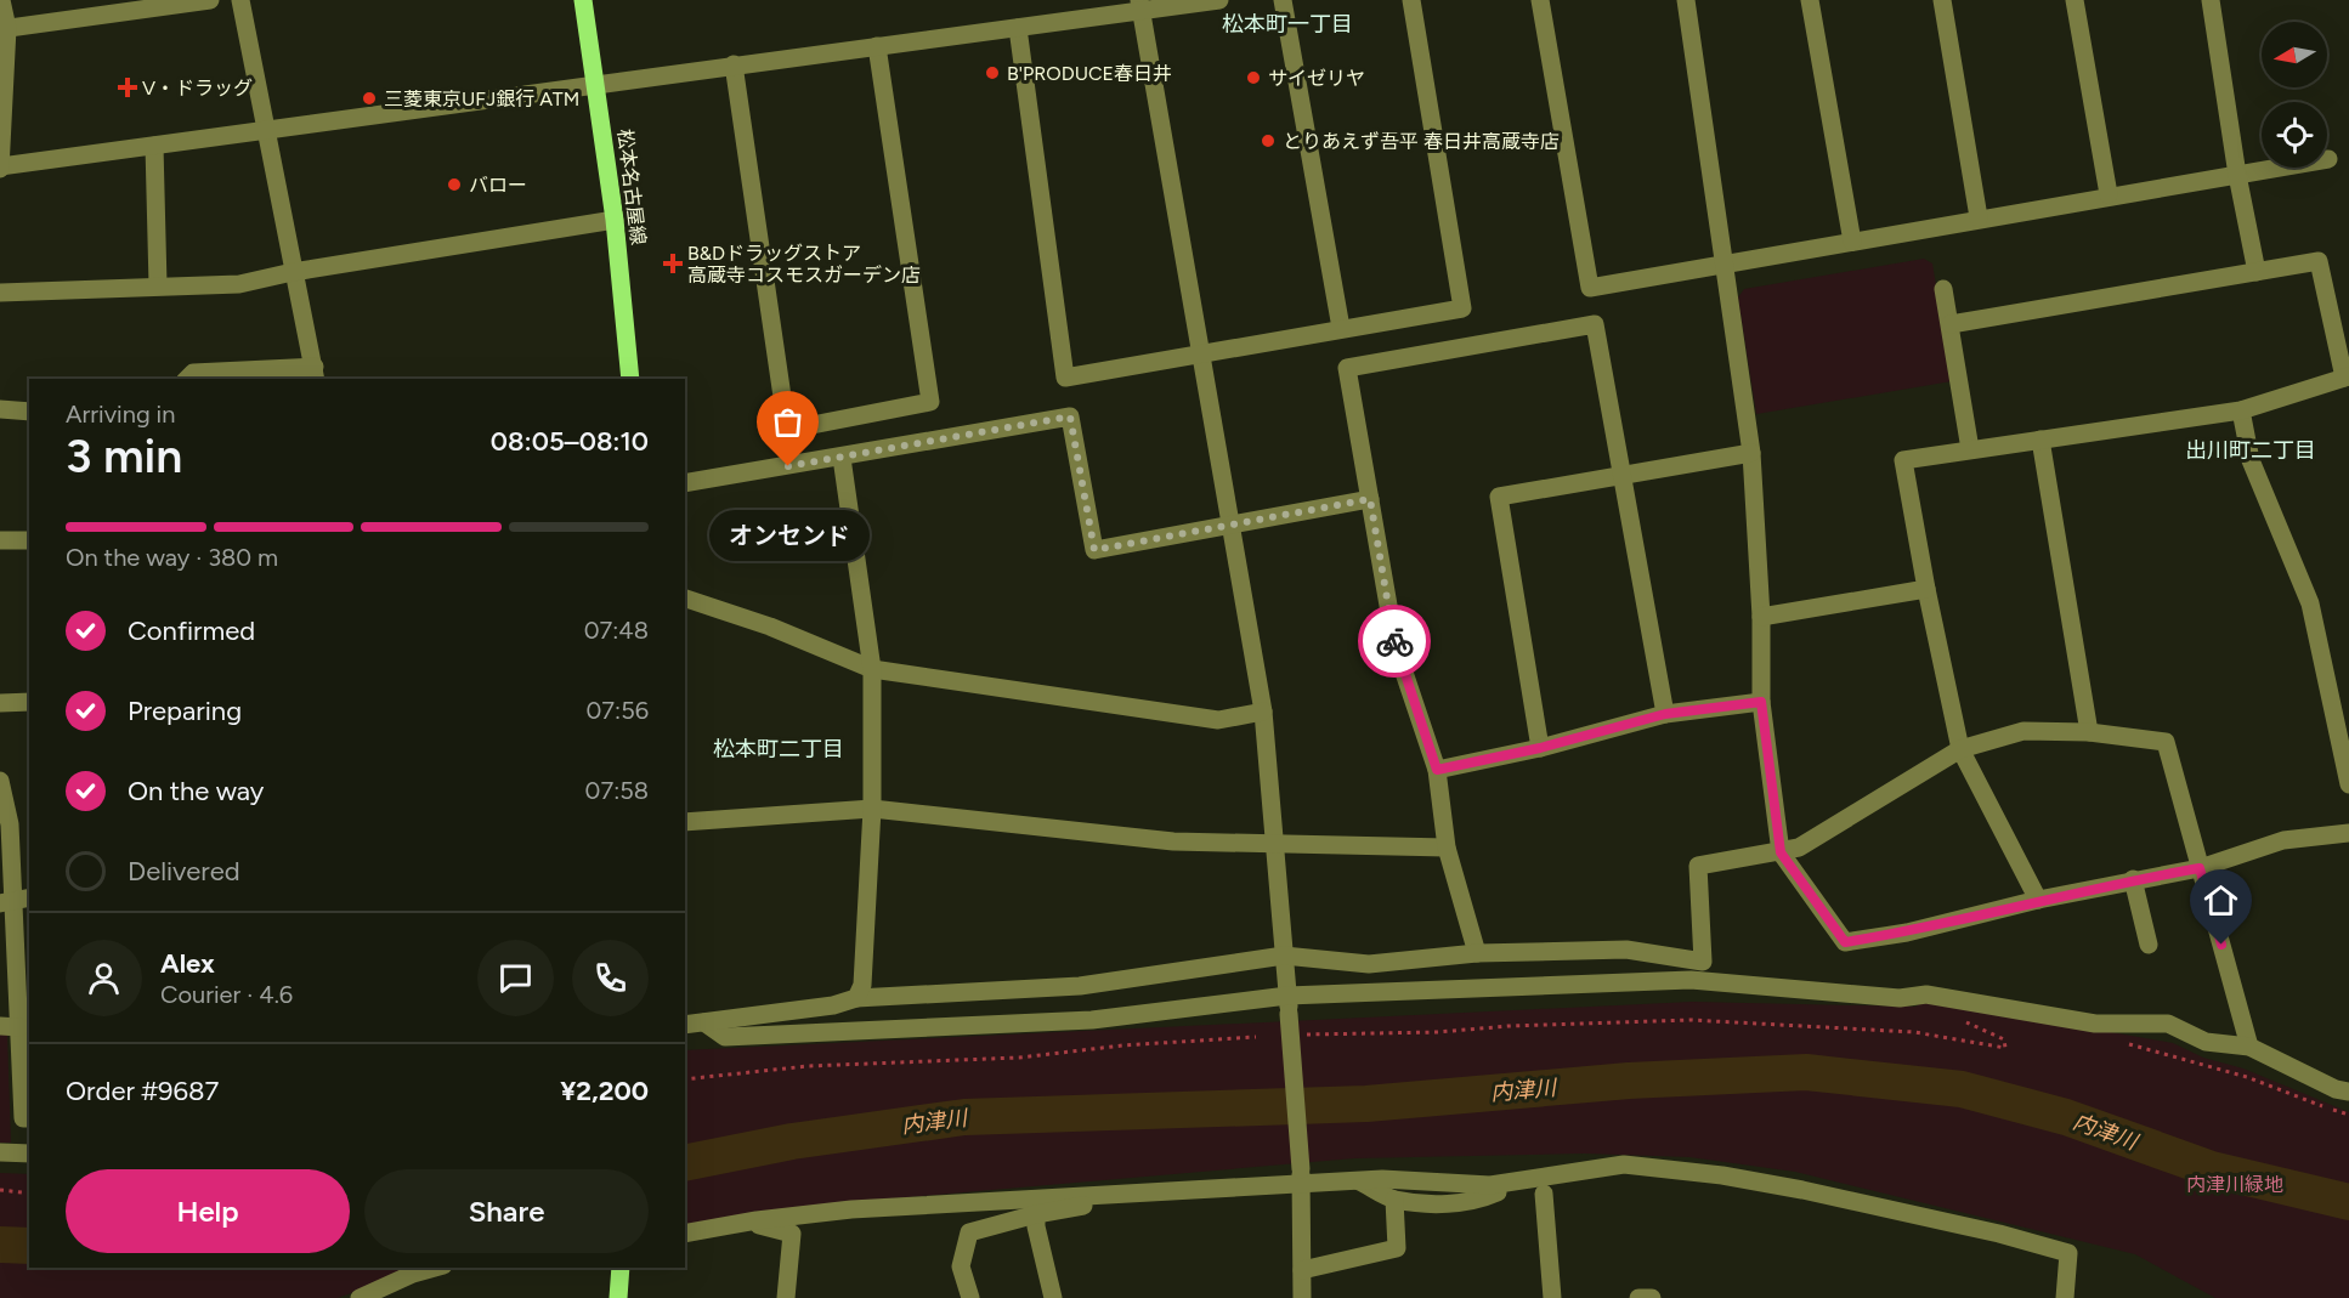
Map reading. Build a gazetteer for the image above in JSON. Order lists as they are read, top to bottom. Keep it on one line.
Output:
{"streets":{"main road":["松本名古屋線"]},"districts":["松本町一丁目","出川町二丁目","松本町二丁目"],"water":["内津川"],"parks":["内津川緑地"],"places":{"other":["B'PRODUCE春日井","サイゼリヤ","三菱東京UFJ銀行 ATM","とりあえず吾平 春日井高蔵寺店","バロー","オンセンド"],"health":["V・ドラッグ","B&Dドラッグストア 高蔵寺コスモスガーデン店"]},"north":"left","page":{"heading":["3 min","Arriving in","08:05–08:10"],"panel":["Alex","Courier · 4.6","Order #9687","¥2,200"],"bar":"On the way · 380 m","bubble":"オンセンド","list":[["Confirmed","07:48"],["Preparing","07:56"],["On the way","07:58"],"Delivered"],"buttons":["Help","Share"]}}
